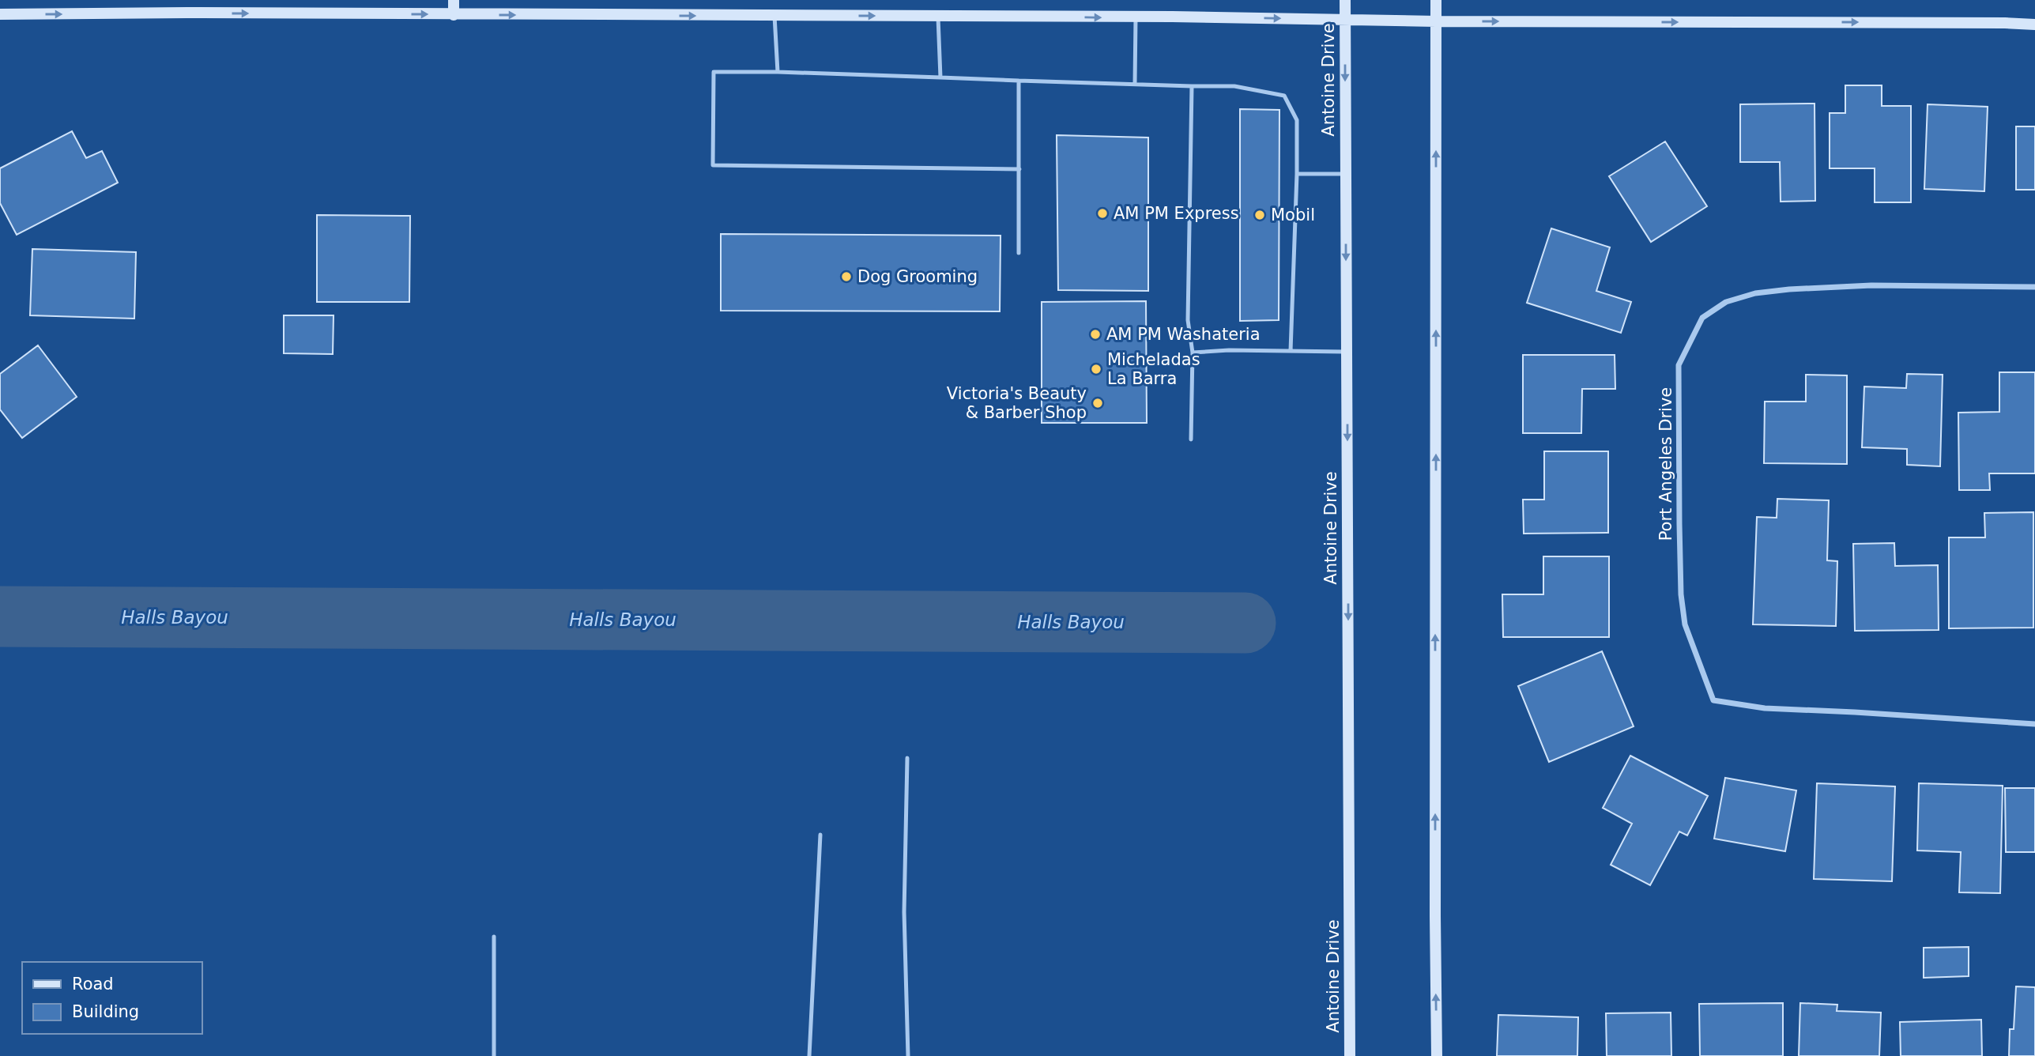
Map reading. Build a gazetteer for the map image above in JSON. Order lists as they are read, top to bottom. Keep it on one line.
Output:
{"streets":{"main road":["Antoine Drive"],"street":["Port Angeles Drive"]},"water":["Halls Bayou"],"places":["AM PM Express","Mobil","Dog Grooming","AM PM Washateria","Micheladas La Barra","Victoria's Beauty & Barber Shop"],"legend":["Road","Building"]}
